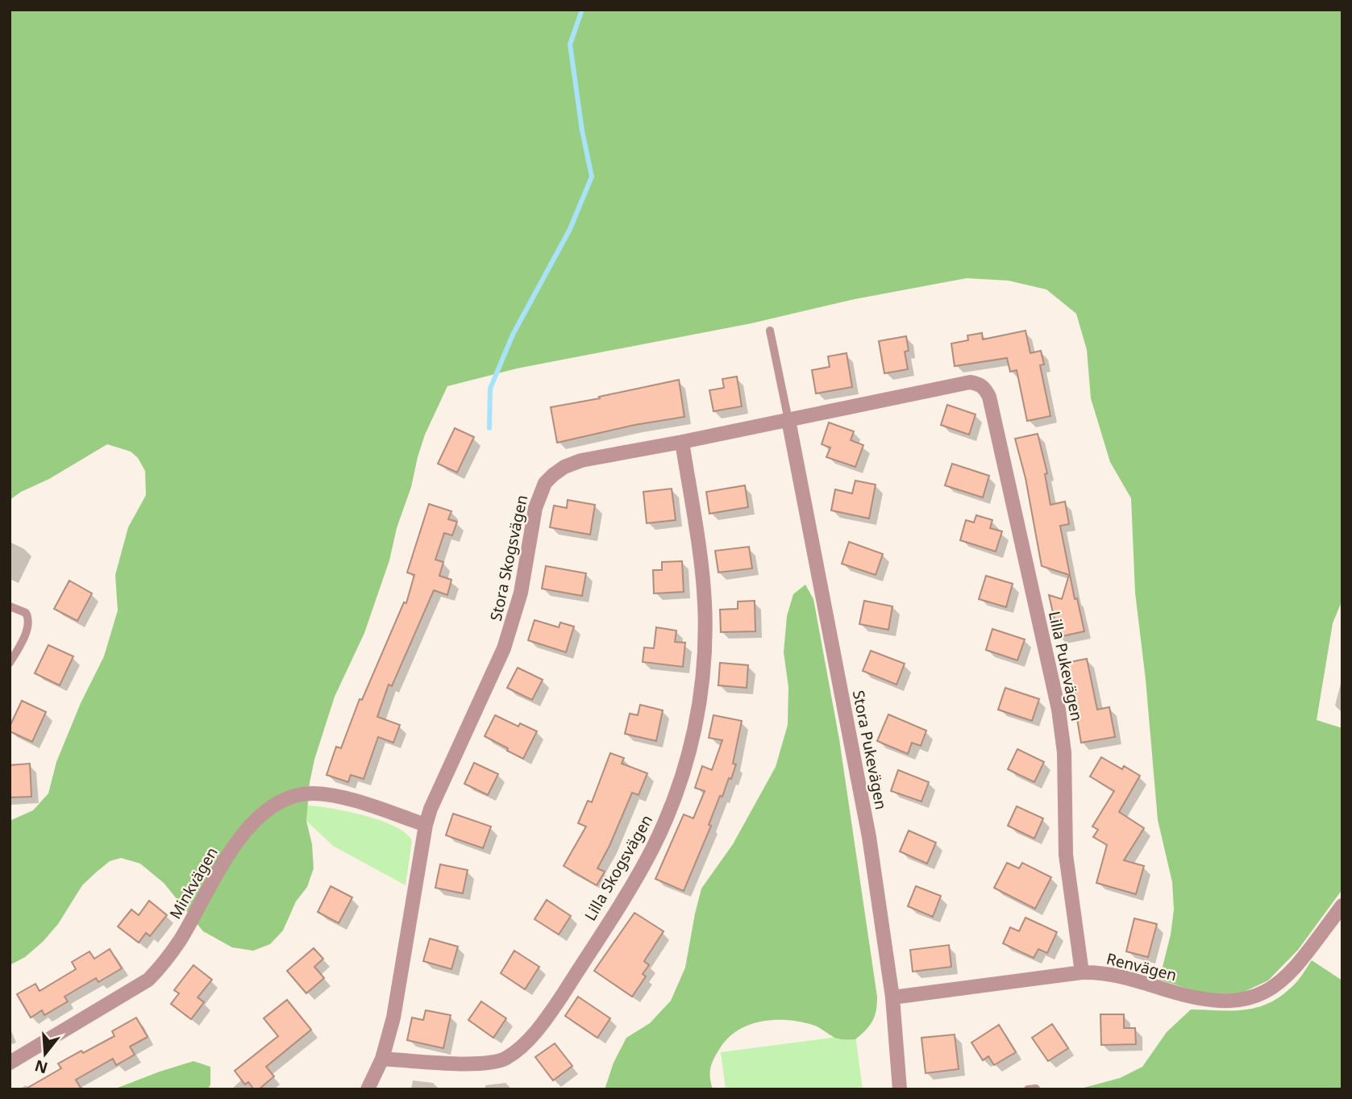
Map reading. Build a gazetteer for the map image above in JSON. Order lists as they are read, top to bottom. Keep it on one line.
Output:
{"streets":{"street":["Stora Skogsvägen","Lilla Pukevägen","Stora Pukevägen","Lilla Skogsvägen","Minkvägen","Renvägen"]},"crossings":[["Stora Skogsvägen","Lilla Pukevägen"],["Stora Skogsvägen","Stora Pukevägen"],["Stora Skogsvägen","Lilla Skogsvägen"],["Stora Skogsvägen","Minkvägen"],["Lilla Pukevägen","Renvägen"],["Stora Pukevägen","Renvägen"]],"north":"bottom"}
